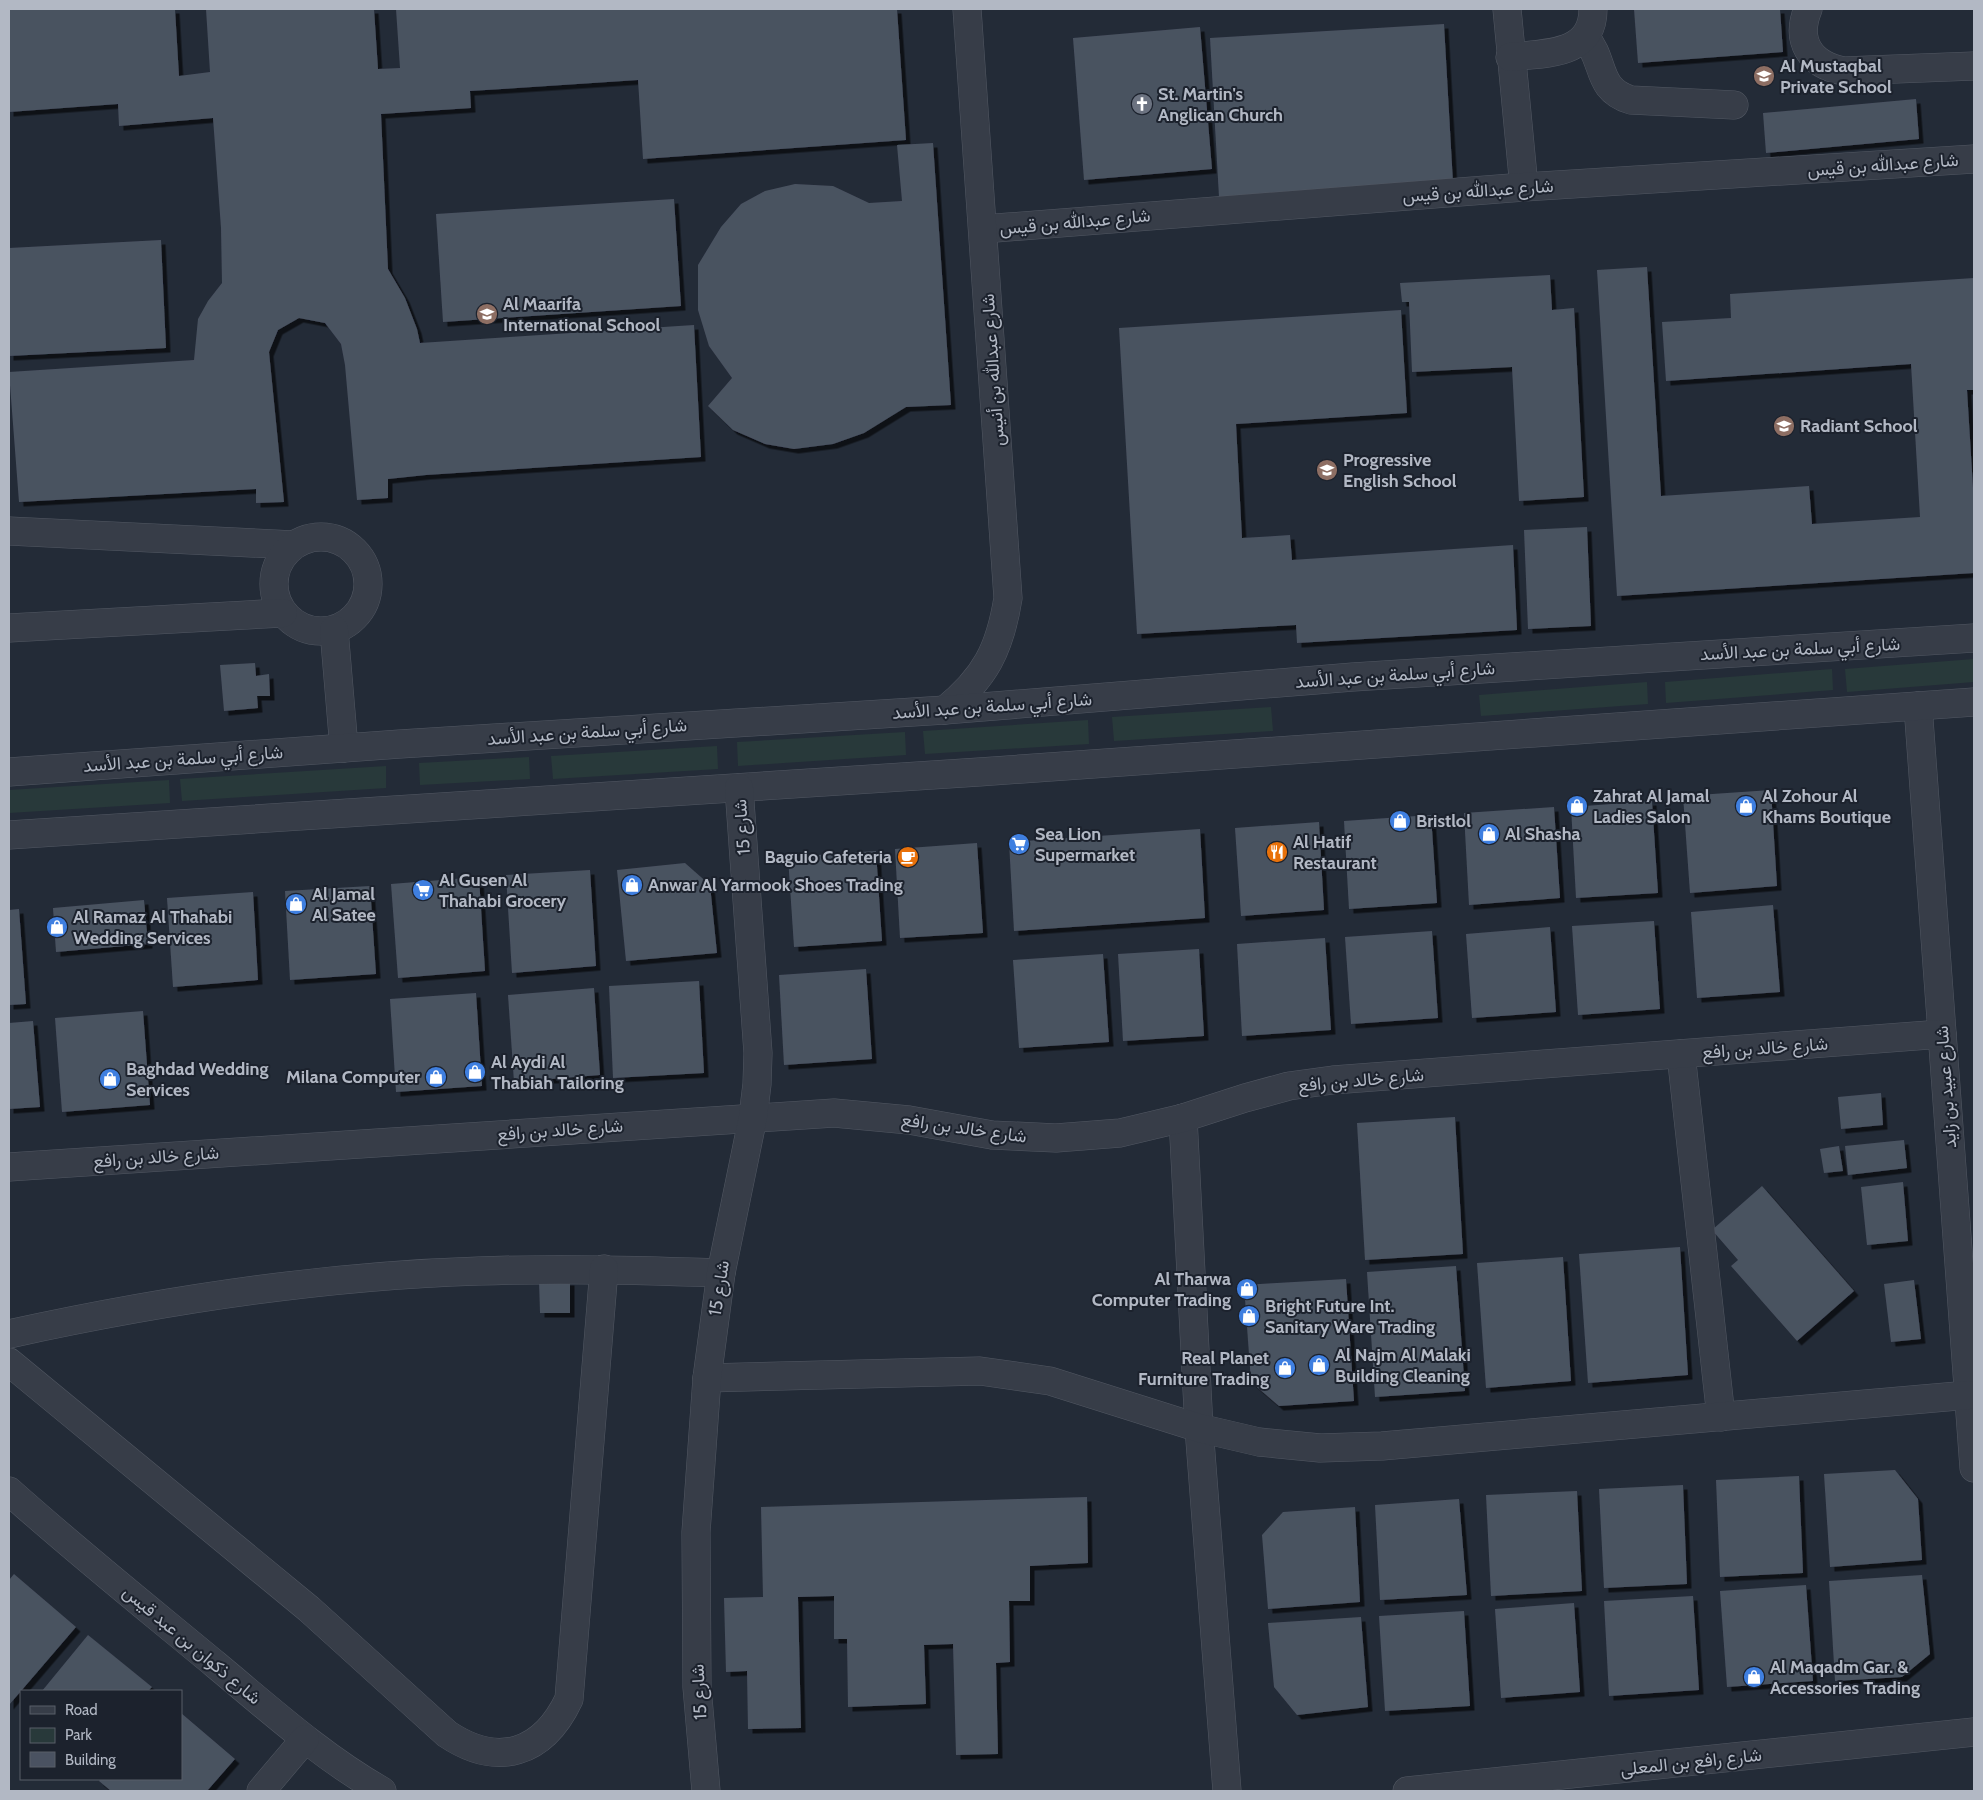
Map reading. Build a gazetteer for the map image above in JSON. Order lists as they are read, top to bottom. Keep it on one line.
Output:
{"streets":{"street":["شارع عبدالله بن قيس","شارع عبدالله بن أنيس","شارع أبي سلمة بن عبد الأسد","شارع 15","شارع خالد بن رافع","شارع عبيد بن زايد","شارع ذكوان بن عبد قيس","شارع رافع بن المعلى"]},"crossings":[["شارع عبدالله بن قيس","شارع عبدالله بن أنيس"],["شارع عبدالله بن أنيس","شارع أبي سلمة بن عبد الأسد"],["شارع 15","شارع خالد بن رافع"],["شارع خالد بن رافع","شارع عبيد بن زايد"]],"places":{"school or university":["Al Mustaqbal Private School","Al Maarifa International School","Radiant School","Progressive English School"],"church":["St. Martin's Anglican Church"],"shop":["Zahrat Al Jamal Ladies Salon","Al Zohour Al Khams Boutique","Bristlol","Al Shasha","Anwar Al Yarmook Shoes Trading","Al Jamal Al Satee","Al Ramaz Al Thahabi Wedding Services","Al Aydi Al Thabiah Tailoring","Milana Computer","Baghdad Wedding Services","Al Tharwa Computer Trading","Bright Future Int. Sanitary Ware Trading","Al Najm Al Malaki Building Cleaning","Real Planet Furniture Trading","Al Maqadm Gar. & Accessories Trading"],"supermarket":["Sea Lion Supermarket","Al Gusen Al Thahabi Grocery"],"restaurant":["Al Hatif Restaurant"],"cafe":["Baguio Cafeteria"]},"legend":["Road","Park","Building"]}
